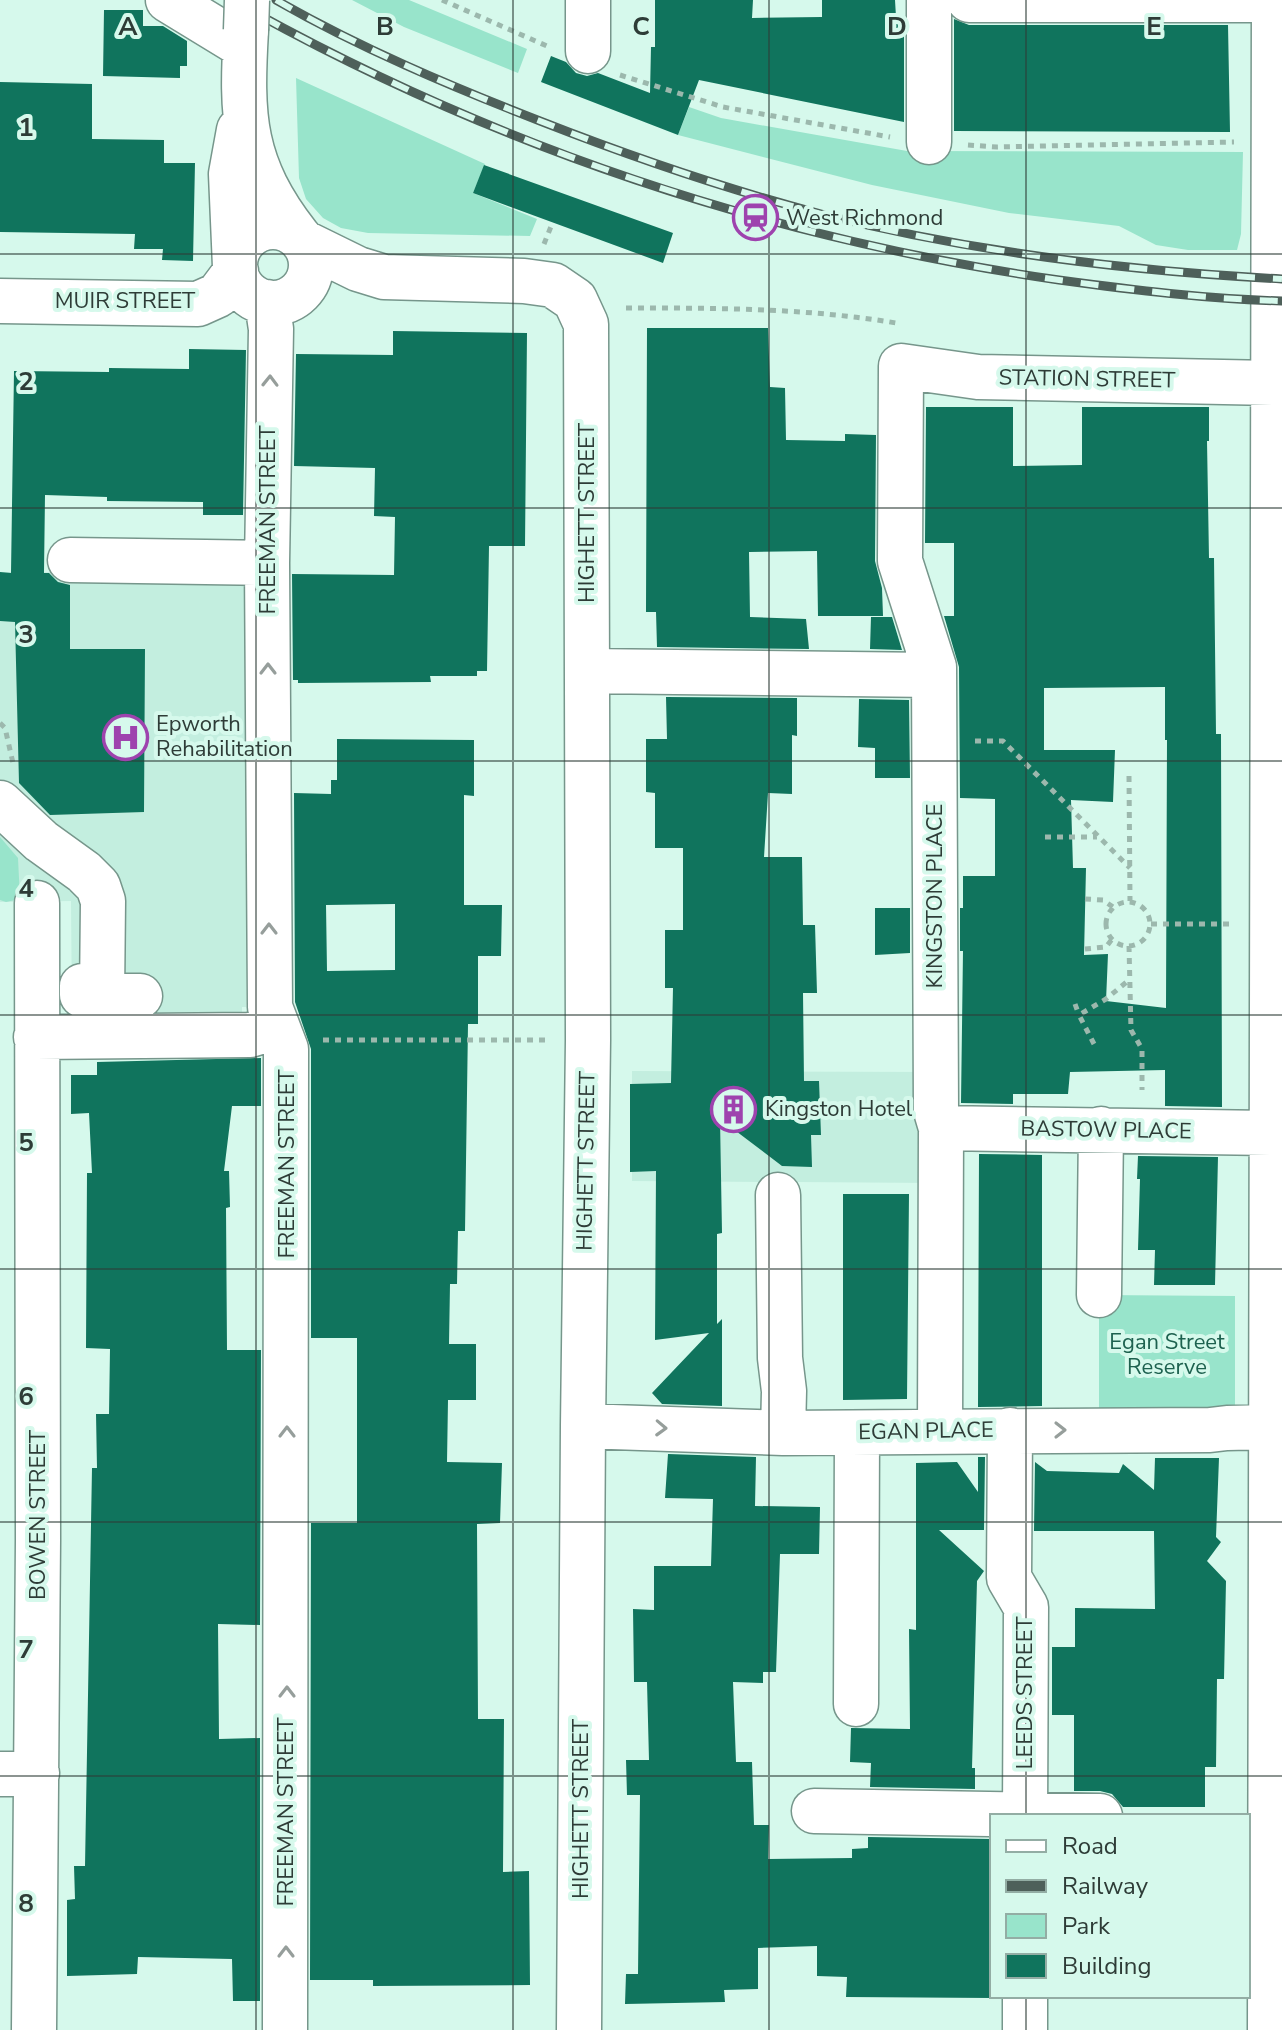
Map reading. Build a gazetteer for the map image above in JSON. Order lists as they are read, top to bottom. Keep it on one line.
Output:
{"streets":{"street":["MUIR STREET","STATION STREET","HIGHETT STREET","FREEMAN STREET","KINGSTON PLACE","BASTOW PLACE","EGAN PLACE","BOWEN STREET","LEEDS STREET"]},"crossings":[["MUIR STREET","FREEMAN STREET"],["STATION STREET","KINGSTON PLACE"],["HIGHETT STREET","EGAN PLACE"],["KINGSTON PLACE","BASTOW PLACE"],["KINGSTON PLACE","EGAN PLACE"],["EGAN PLACE","LEEDS STREET"]],"one_way":["FREEMAN STREET","EGAN PLACE"],"parks":["Egan Street Reserve"],"places":{"station":["West Richmond"],"hospital":["Epworth Rehabilitation"],"building":["Kingston Hotel"]},"legend":["Road","Railway","Park","Building"],"grid":{"columns":["A","B","C","D","E"],"rows":["1","2","3","4","5","6","7","8"]}}
